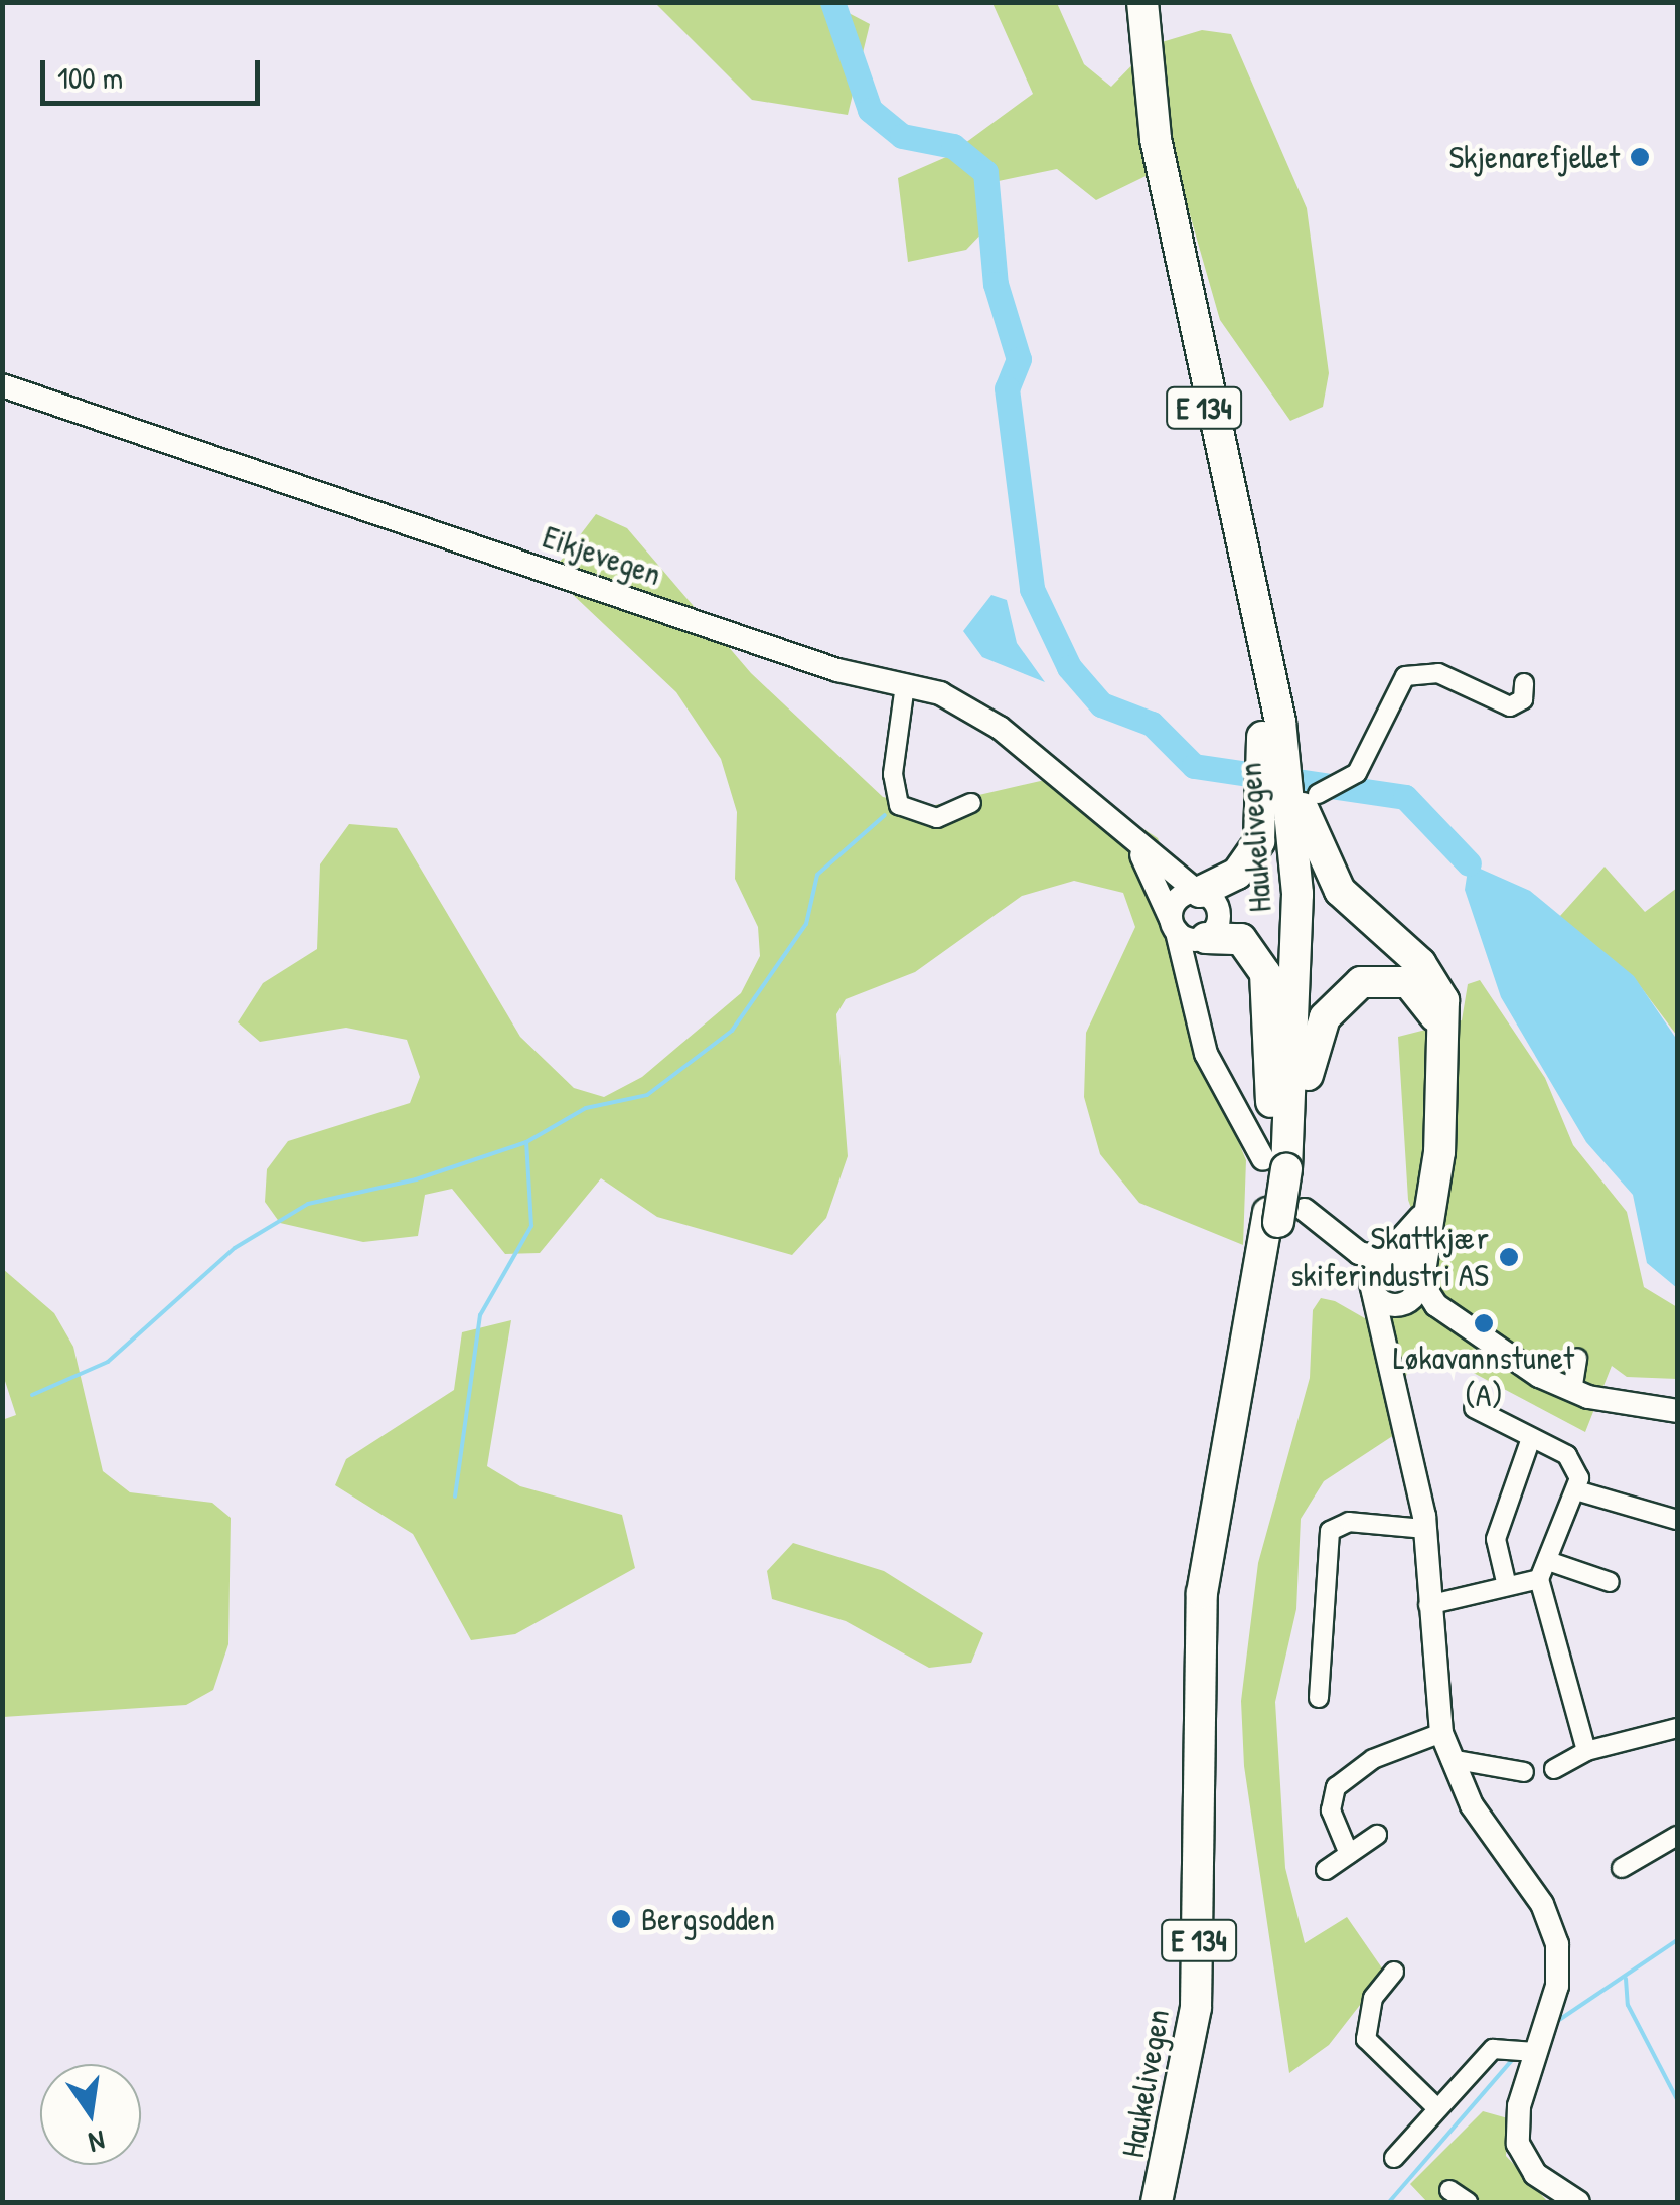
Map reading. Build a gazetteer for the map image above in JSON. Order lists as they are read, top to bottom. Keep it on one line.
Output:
{"streets":{"highway":["E 134","Haukelivegen"],"street":["Eikjevegen"]},"crossings":[["E 134","Eikjevegen"],["E 134","Haukelivegen"]],"places":["Skjenarefjellet","Skattkjær skiferindustri AS","Løkavannstunet (A)","Bergsodden"],"scale_bar":"100 m","north":"bottom"}
